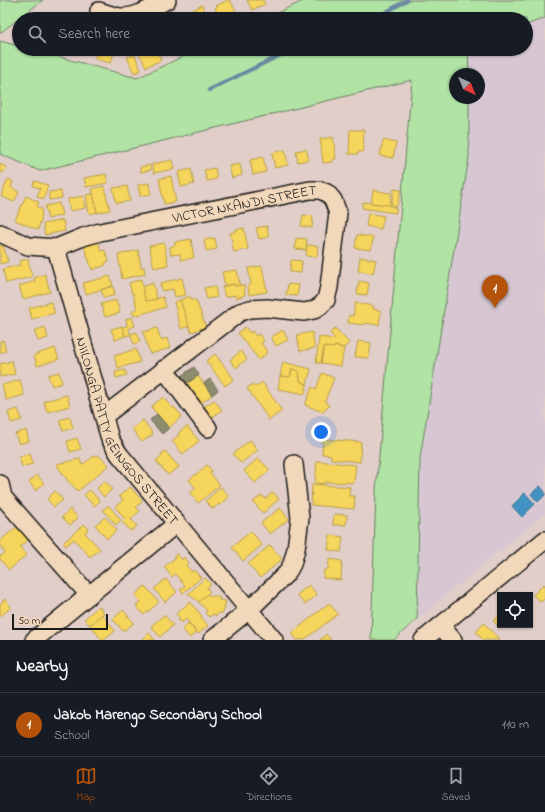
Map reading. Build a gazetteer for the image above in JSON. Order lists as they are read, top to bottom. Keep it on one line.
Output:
{"streets":{"street":["VICTOR NKANDI STREET","NIILONGA PATTY GEINGOS STREET"]},"crossings":[["VICTOR NKANDI STREET","NIILONGA PATTY GEINGOS STREET"]],"scale_bar":"50 m","north":"bottom right","page":{"search":"Search here","pins":"1","scale":"50 m","heading":"Nearby","list":[{"mark":"1","name":"Jakob Marengo Secondary School","note":"School","value":"110 m"}],"nav":["Map","Directions","Saved"]}}
